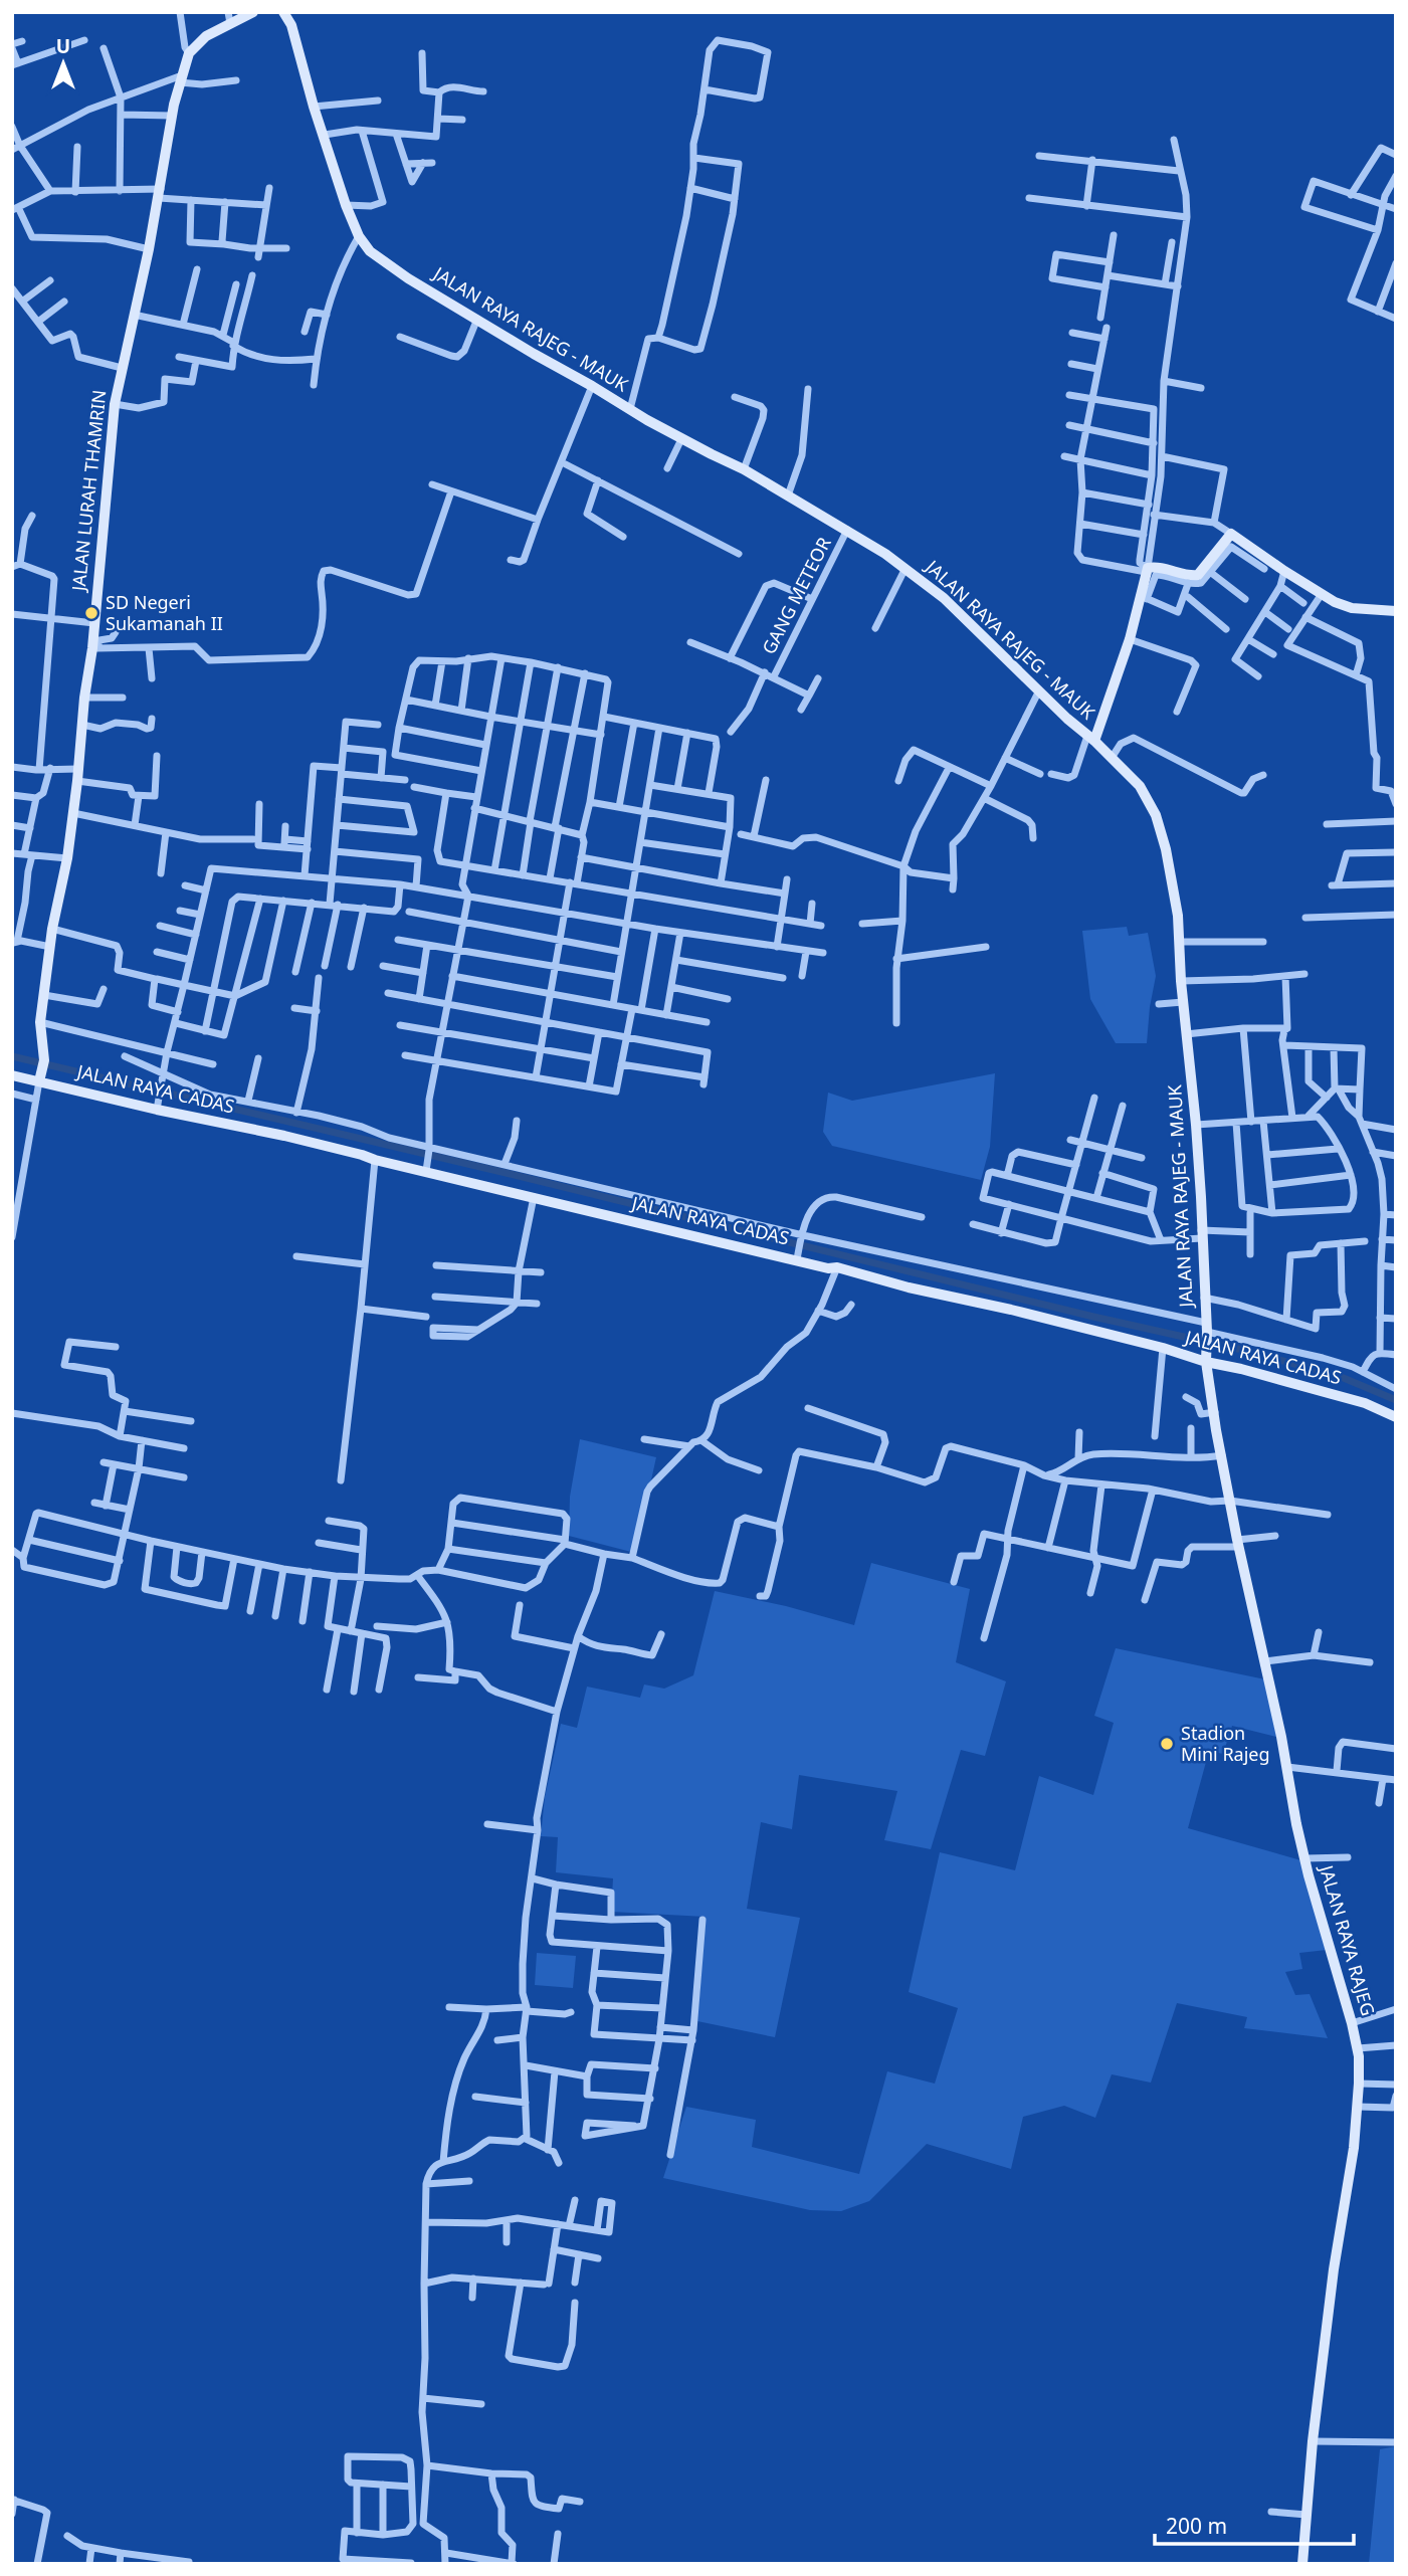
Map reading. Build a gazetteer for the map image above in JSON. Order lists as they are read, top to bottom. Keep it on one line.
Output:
{"streets":{"street":["JALAN RAYA RAJEG - MAUK","JALAN LURAH THAMRIN","GANG METEOR","JALAN RAYA CADAS","JALAN RAYA RAJEG"]},"crossings":[["JALAN RAYA RAJEG - MAUK","GANG METEOR"],["JALAN RAYA RAJEG - MAUK","JALAN RAYA RAJEG"],["JALAN LURAH THAMRIN","JALAN RAYA CADAS"],["JALAN RAYA CADAS","JALAN RAYA RAJEG"]],"places":["SD Negeri Sukamanah II","Stadion Mini Rajeg"],"scale_bar":"200 m","north":"top"}
